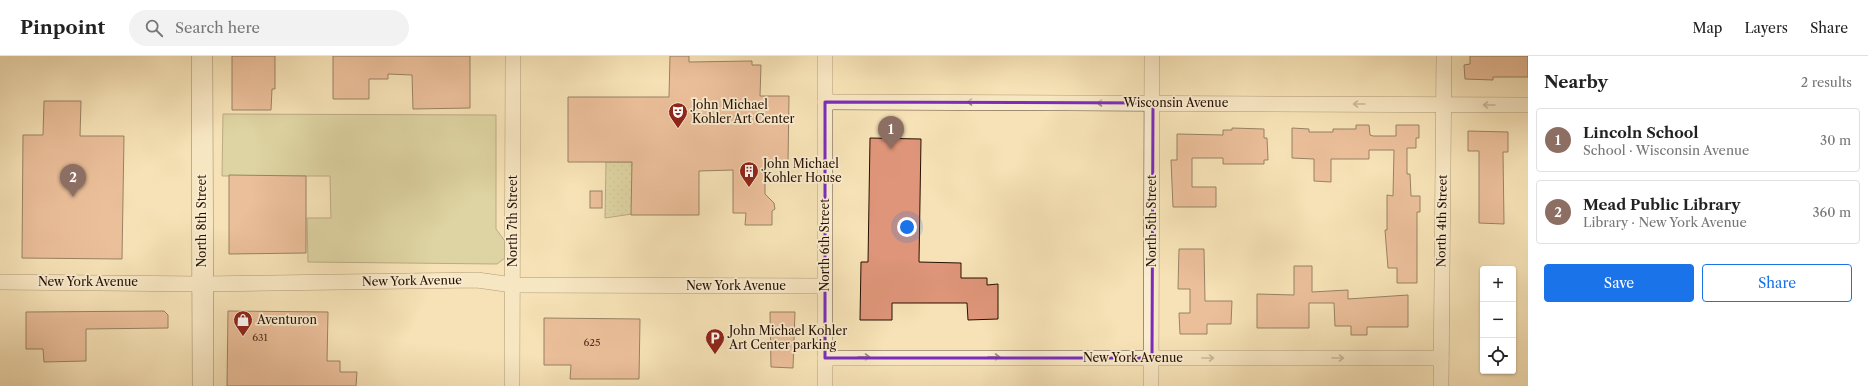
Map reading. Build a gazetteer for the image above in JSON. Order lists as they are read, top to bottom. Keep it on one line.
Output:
{"streets":{"main road":["North 8th Street"],"street":["Wisconsin Avenue","North 7th Street","North 5th Street","North 4th Street","North 6th Street","New York Avenue"]},"crossings":[["Wisconsin Avenue","North 5th Street"],["Wisconsin Avenue","North 4th Street"],["Wisconsin Avenue","North 6th Street"],["North 8th Street","New York Avenue"],["North 7th Street","New York Avenue"],["North 5th Street","New York Avenue"],["North 4th Street","New York Avenue"],["North 6th Street","New York Avenue"]],"one_way":["Wisconsin Avenue","New York Avenue"],"places":{"theatre":["John Michael Kohler Art Center"],"building":["John Michael Kohler House"],"shop":["Aventuron"],"parking":["John Michael Kohler Art Center parking"]},"house_numbers":["631","625"],"page":{"header":"Pinpoint","search":"Search here","nav":["Map","Layers","Share"],"heading":["Nearby","2 results"],"list":[{"mark":"1","name":"Lincoln School","note":"School · Wisconsin Avenue","value":"30 m"},{"mark":"2","name":"Mead Public Library","note":"Library · New York Avenue","value":"360 m"}],"pins":["1","2"],"buttons":["Save","Share"],"map_buttons":["+","−"]}}
